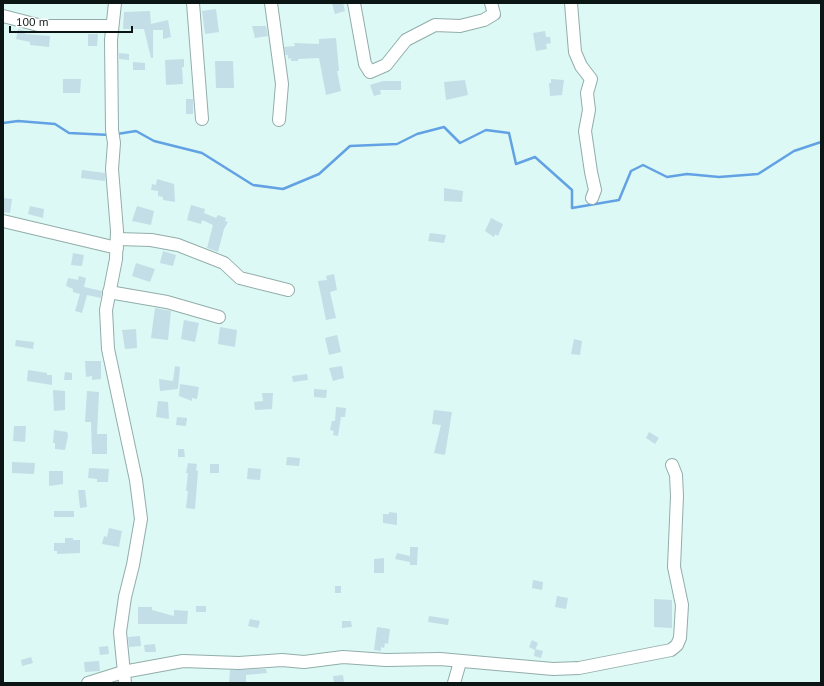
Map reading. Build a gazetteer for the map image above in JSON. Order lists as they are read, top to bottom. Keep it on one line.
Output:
{"scale_bar":"100 m"}
